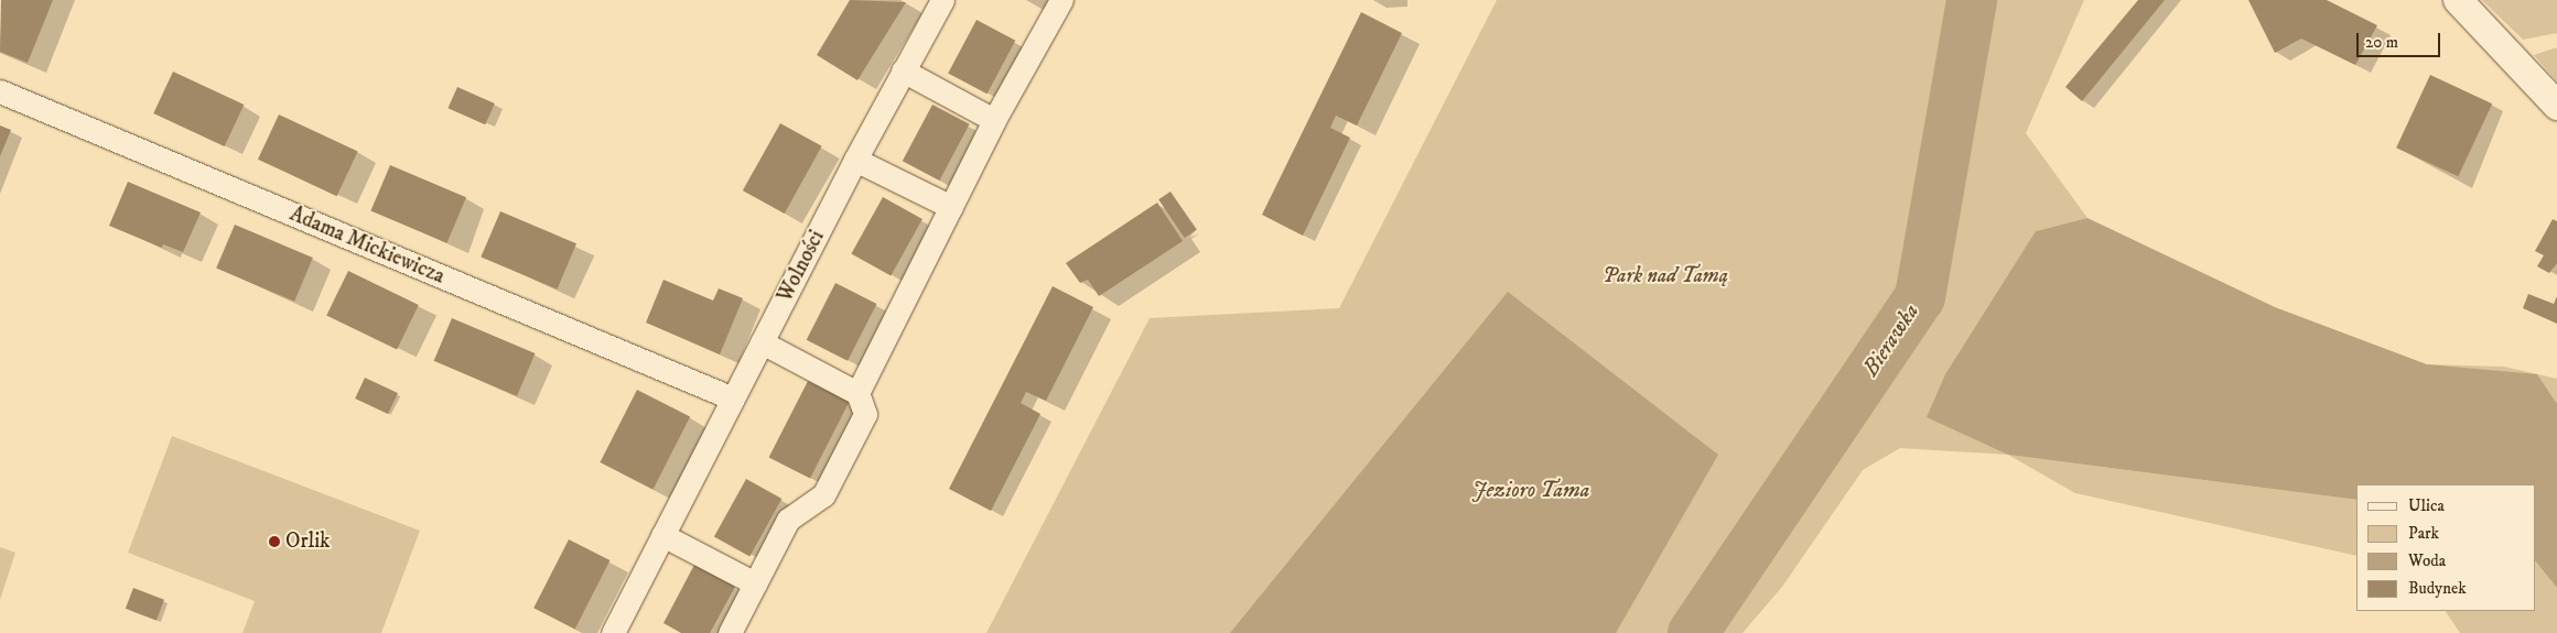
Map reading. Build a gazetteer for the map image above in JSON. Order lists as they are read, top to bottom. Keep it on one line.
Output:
{"streets":{"street":["Adama Mickiewicza","Wolności"]},"crossings":[["Adama Mickiewicza","Wolności"]],"water":["Bierawka","Jezioro Tama"],"parks":["Park nad Tamą"],"places":["Orlik"],"legend":["Ulica","Park","Woda","Budynek"],"scale_bar":"20 m"}
